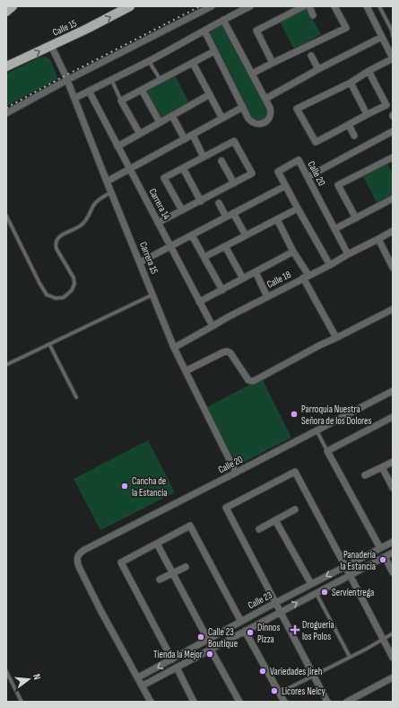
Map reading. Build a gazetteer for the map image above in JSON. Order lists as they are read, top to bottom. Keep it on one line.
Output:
{"streets":{"main road":["Calle 15"],"street":["Calle 20","Carrera 14","Carrera 15","Calle 18","Calle 23"]},"crossings":[["Calle 15","Carrera 15"],["Calle 20","Carrera 15"],["Calle 20","Calle 18"],["Calle 20","Calle 23"],["Carrera 14","Calle 18"],["Carrera 15","Calle 18"]],"one_way":["Calle 15"],"places":{"other":["Parroquia Nuestra Señora de los Dolores","Cancha de la Estancia","Panadería la Estancia","Servientrega","Dinnos Pizza","Calle 23 Boutique","Tienda la Mejor","Variedades Jireh","Licores Nelcy"],"health":["Drogueria los Polos"]},"north":"right"}
